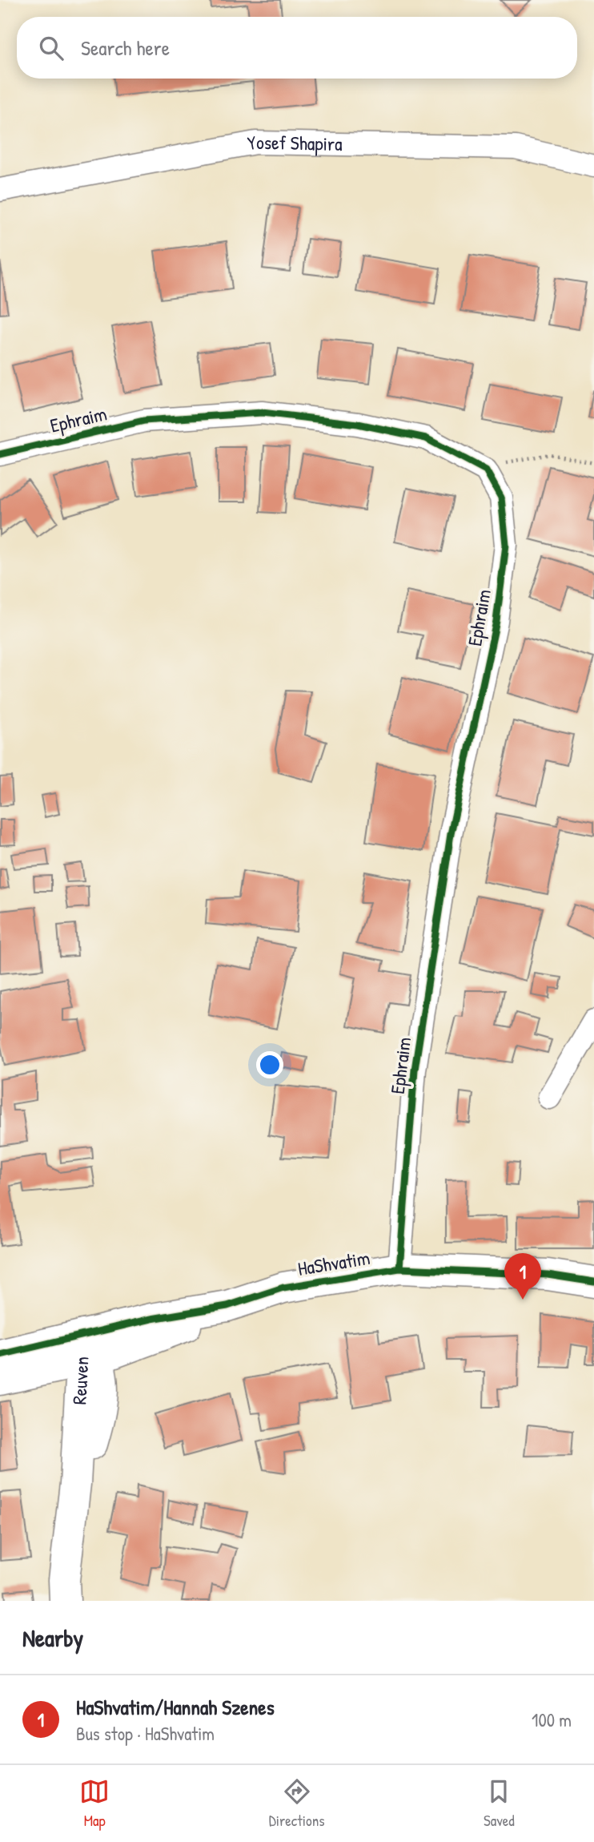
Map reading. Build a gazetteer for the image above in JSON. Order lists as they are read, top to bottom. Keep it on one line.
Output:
{"streets":{"street":["Yosef Shapira","Ephraim","HaShvatim","Reuven"]},"crossings":[["Ephraim","HaShvatim"],["HaShvatim","Reuven"]],"page":{"search":"Search here","pins":"1","heading":"Nearby","list":[{"mark":"1","name":"HaShvatim/Hannah Szenes","note":"Bus stop · HaShvatim","value":"100 m"}],"nav":["Map","Directions","Saved"]}}
